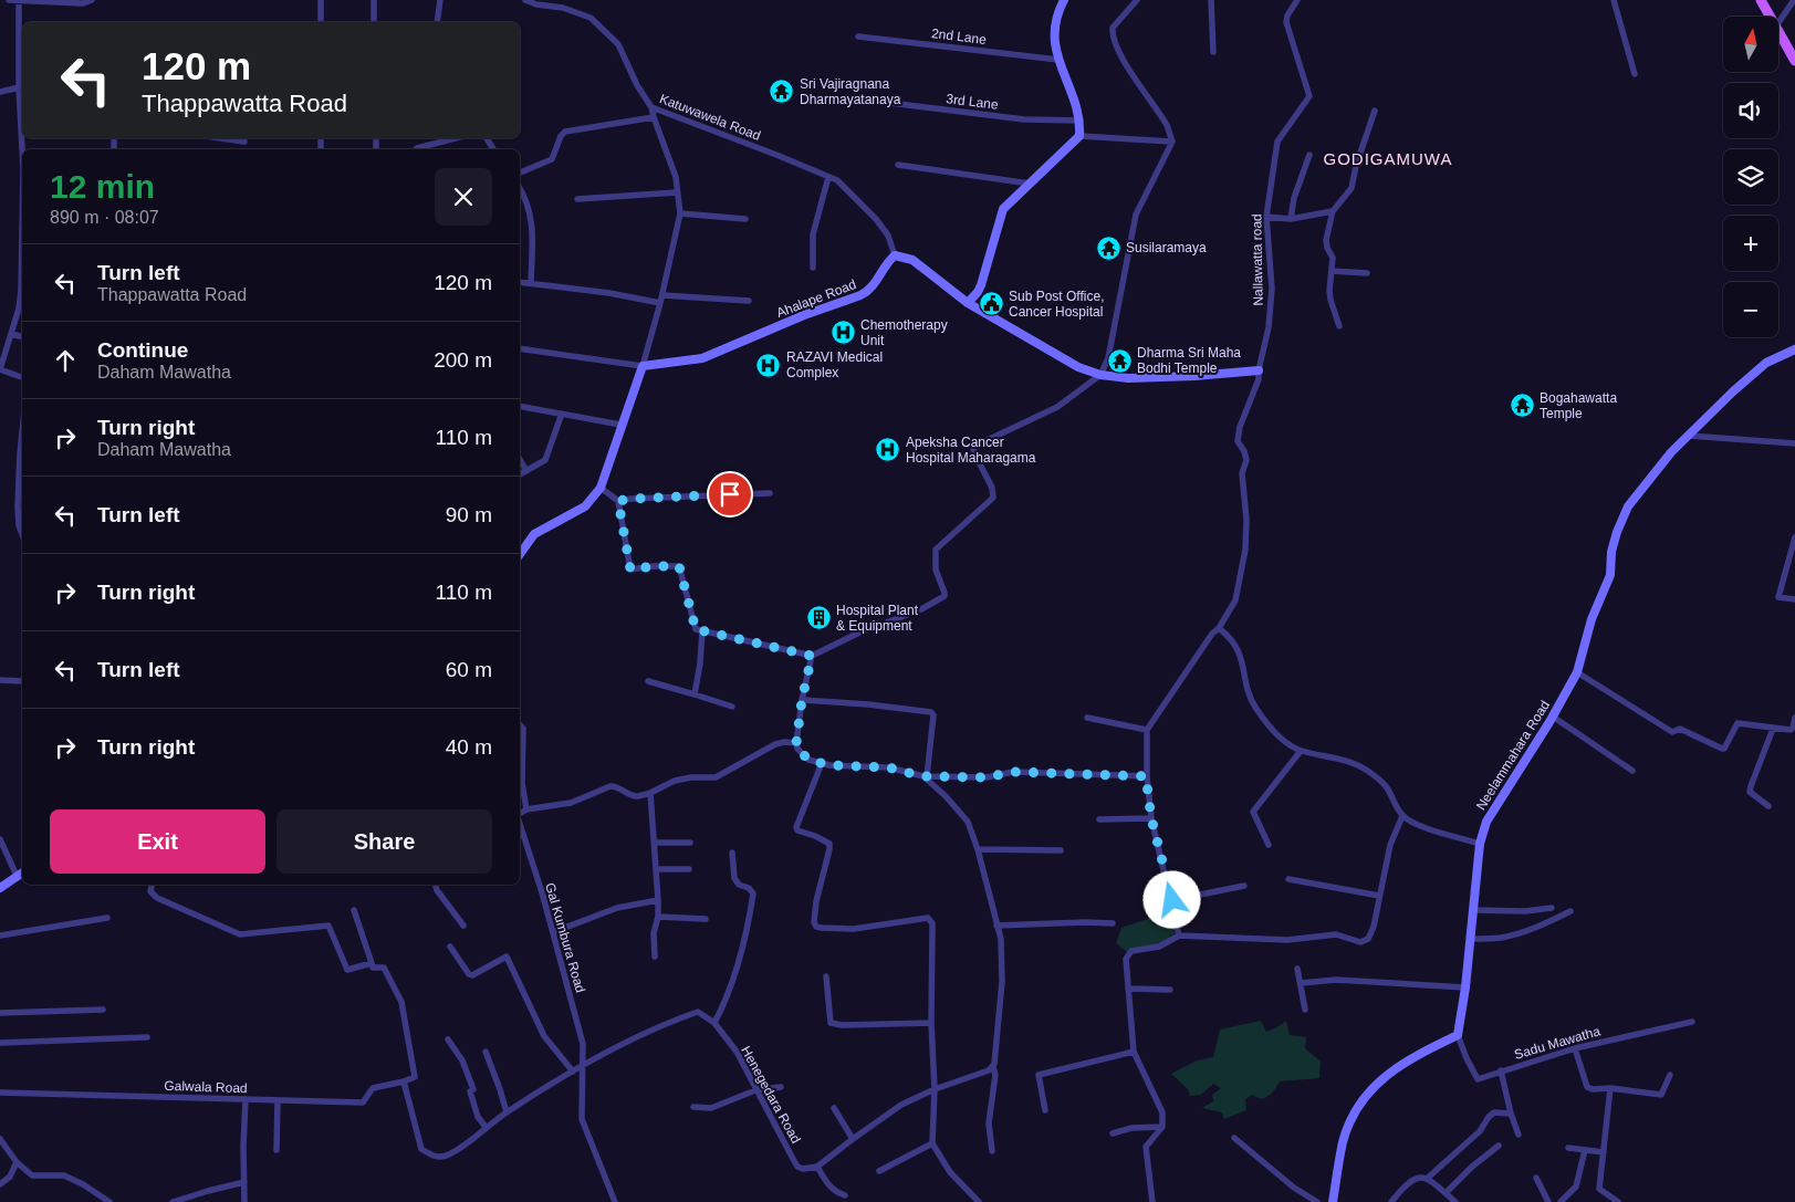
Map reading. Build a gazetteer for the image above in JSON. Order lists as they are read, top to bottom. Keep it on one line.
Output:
{"streets":{"street":["2nd Lane","3rd Lane","Katuwawela Road","Nallawatta road","Ahalape Road","Neelammahara Road","Gal Kumbura Road","Sadu Mawatha","Galwala Road","Henegedara Road"]},"crossings":[["Katuwawela Road","Ahalape Road"],["Neelammahara Road","Sadu Mawatha"],["Gal Kumbura Road","Henegedara Road"]],"districts":["GODIGAMUWA"],"places":{"temple":["Sri Vajiragnana Dharmayatanaya","Susilaramaya","Dharma Sri Maha Bodhi Temple","Bogahawatta Temple"],"public building":["Sub Post Office, Cancer Hospital"],"hospital":["Chemotherapy Unit","RAZAVI Medical Complex","Apeksha Cancer Hospital Maharagama"],"building":["Hospital Plant & Equipment"]},"north":"top","page":{"map_buttons":["+","−"],"turn":["120 m","Thappawatta Road"],"heading":["12 min","890 m · 08:07"],"list":[{"name":"Turn left","note":"Thappawatta Road","value":"120 m"},{"name":"Continue","note":"Daham Mawatha","value":"200 m"},{"name":"Turn right","note":"Daham Mawatha","value":"110 m"},{"name":"Turn left","value":"90 m"},{"name":"Turn right","value":"110 m"},{"name":"Turn left","value":"60 m"},{"name":"Turn right","value":"40 m"}],"buttons":["Exit","Share"]}}
